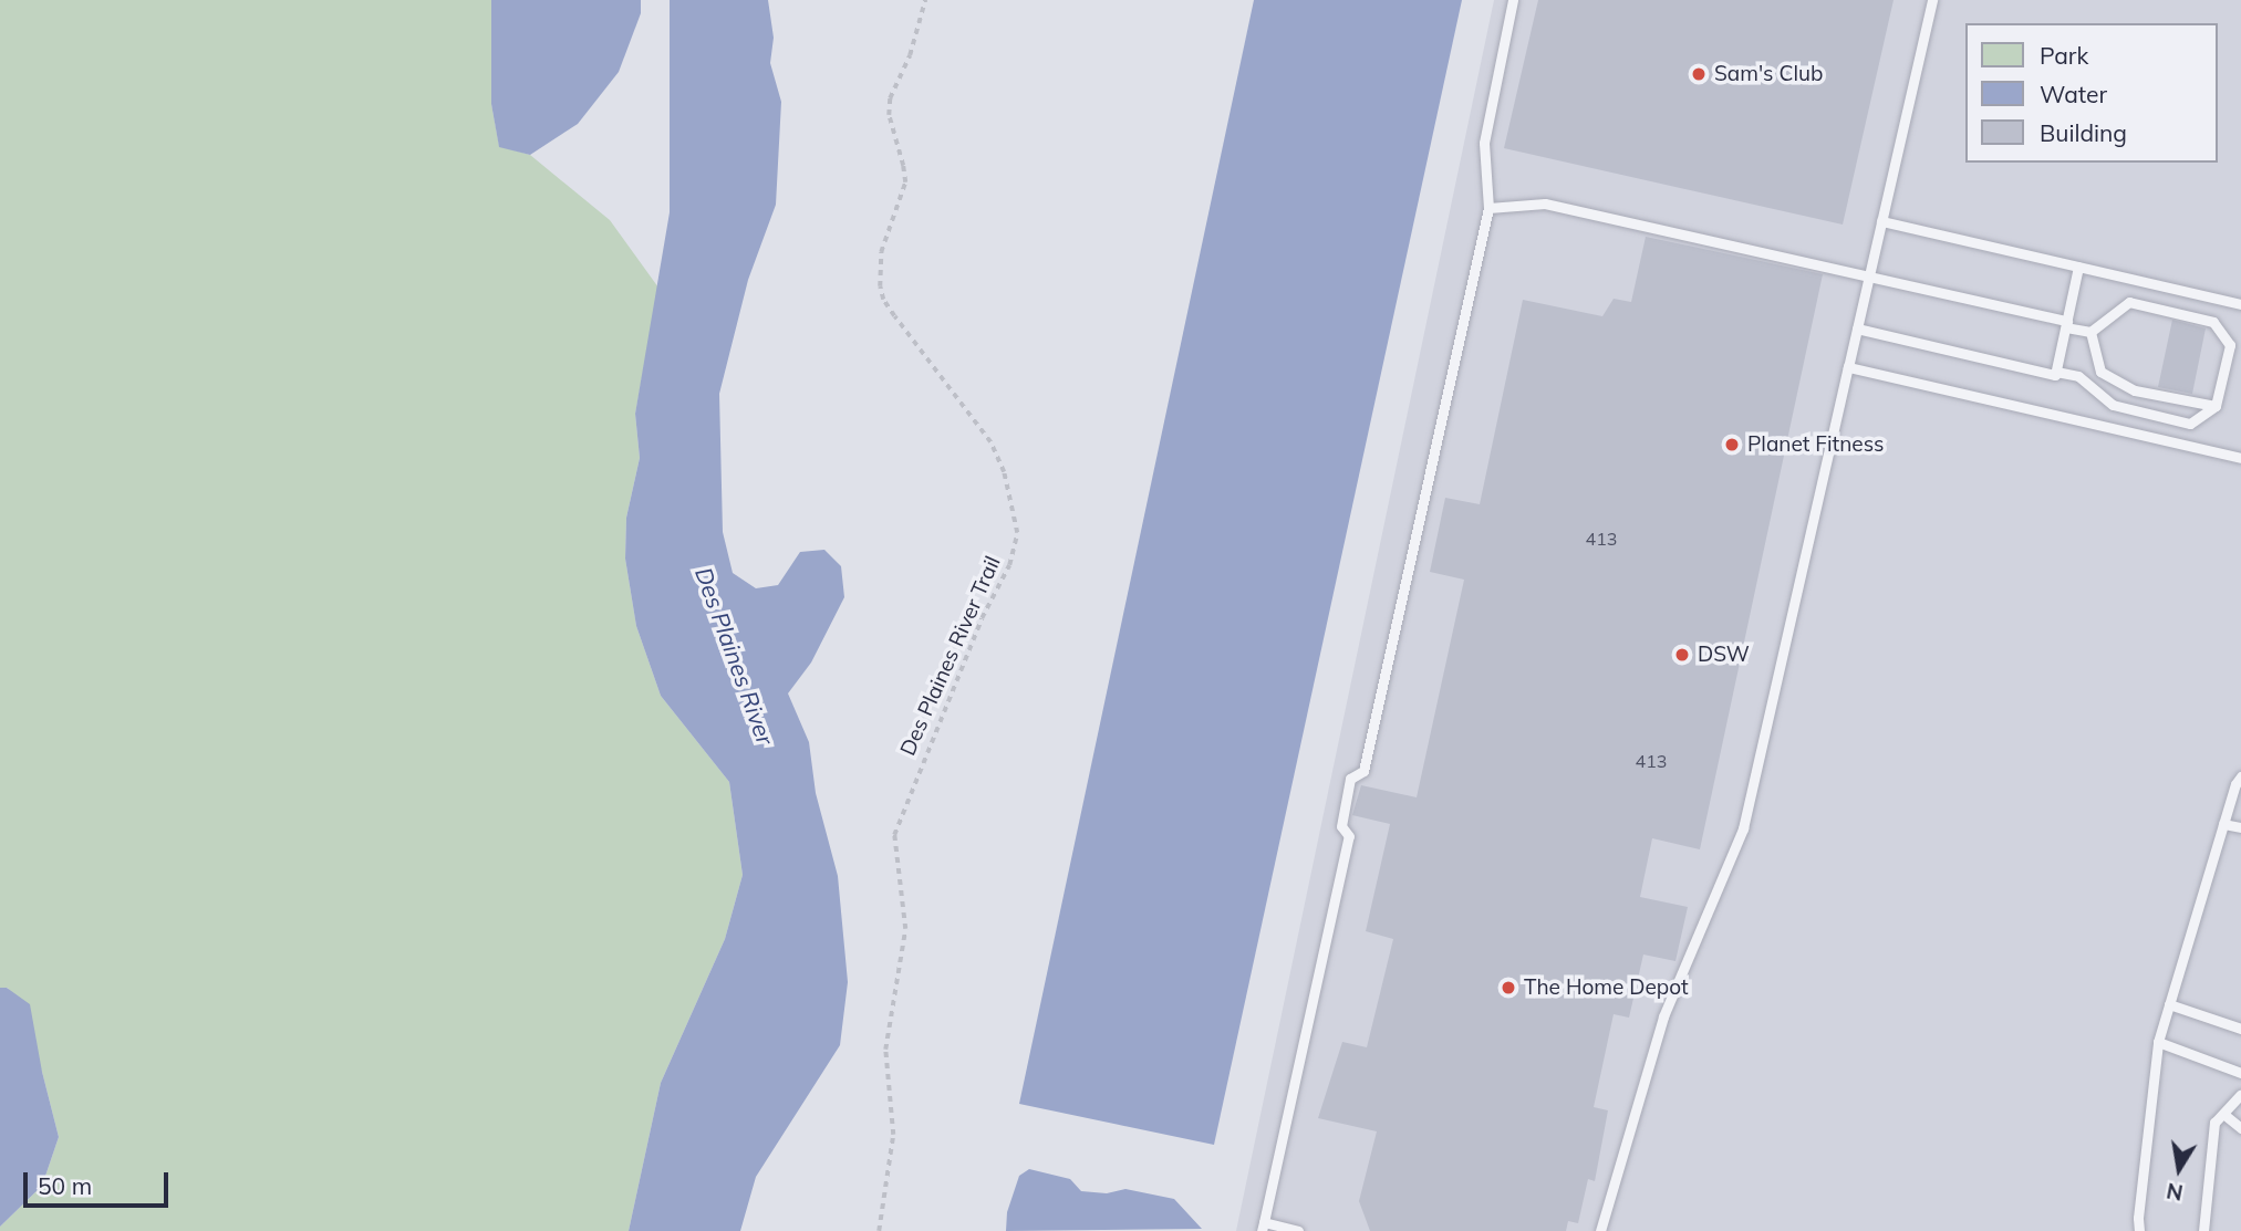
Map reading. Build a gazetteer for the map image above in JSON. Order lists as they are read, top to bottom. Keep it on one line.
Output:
{"streets":{"path":["Des Plaines River Trail"]},"water":["Des Plaines River"],"places":["Sam's Club","Planet Fitness","DSW","The Home Depot"],"house_numbers":["413","413"],"legend":["Park","Water","Building"],"scale_bar":"50 m","north":"bottom"}
